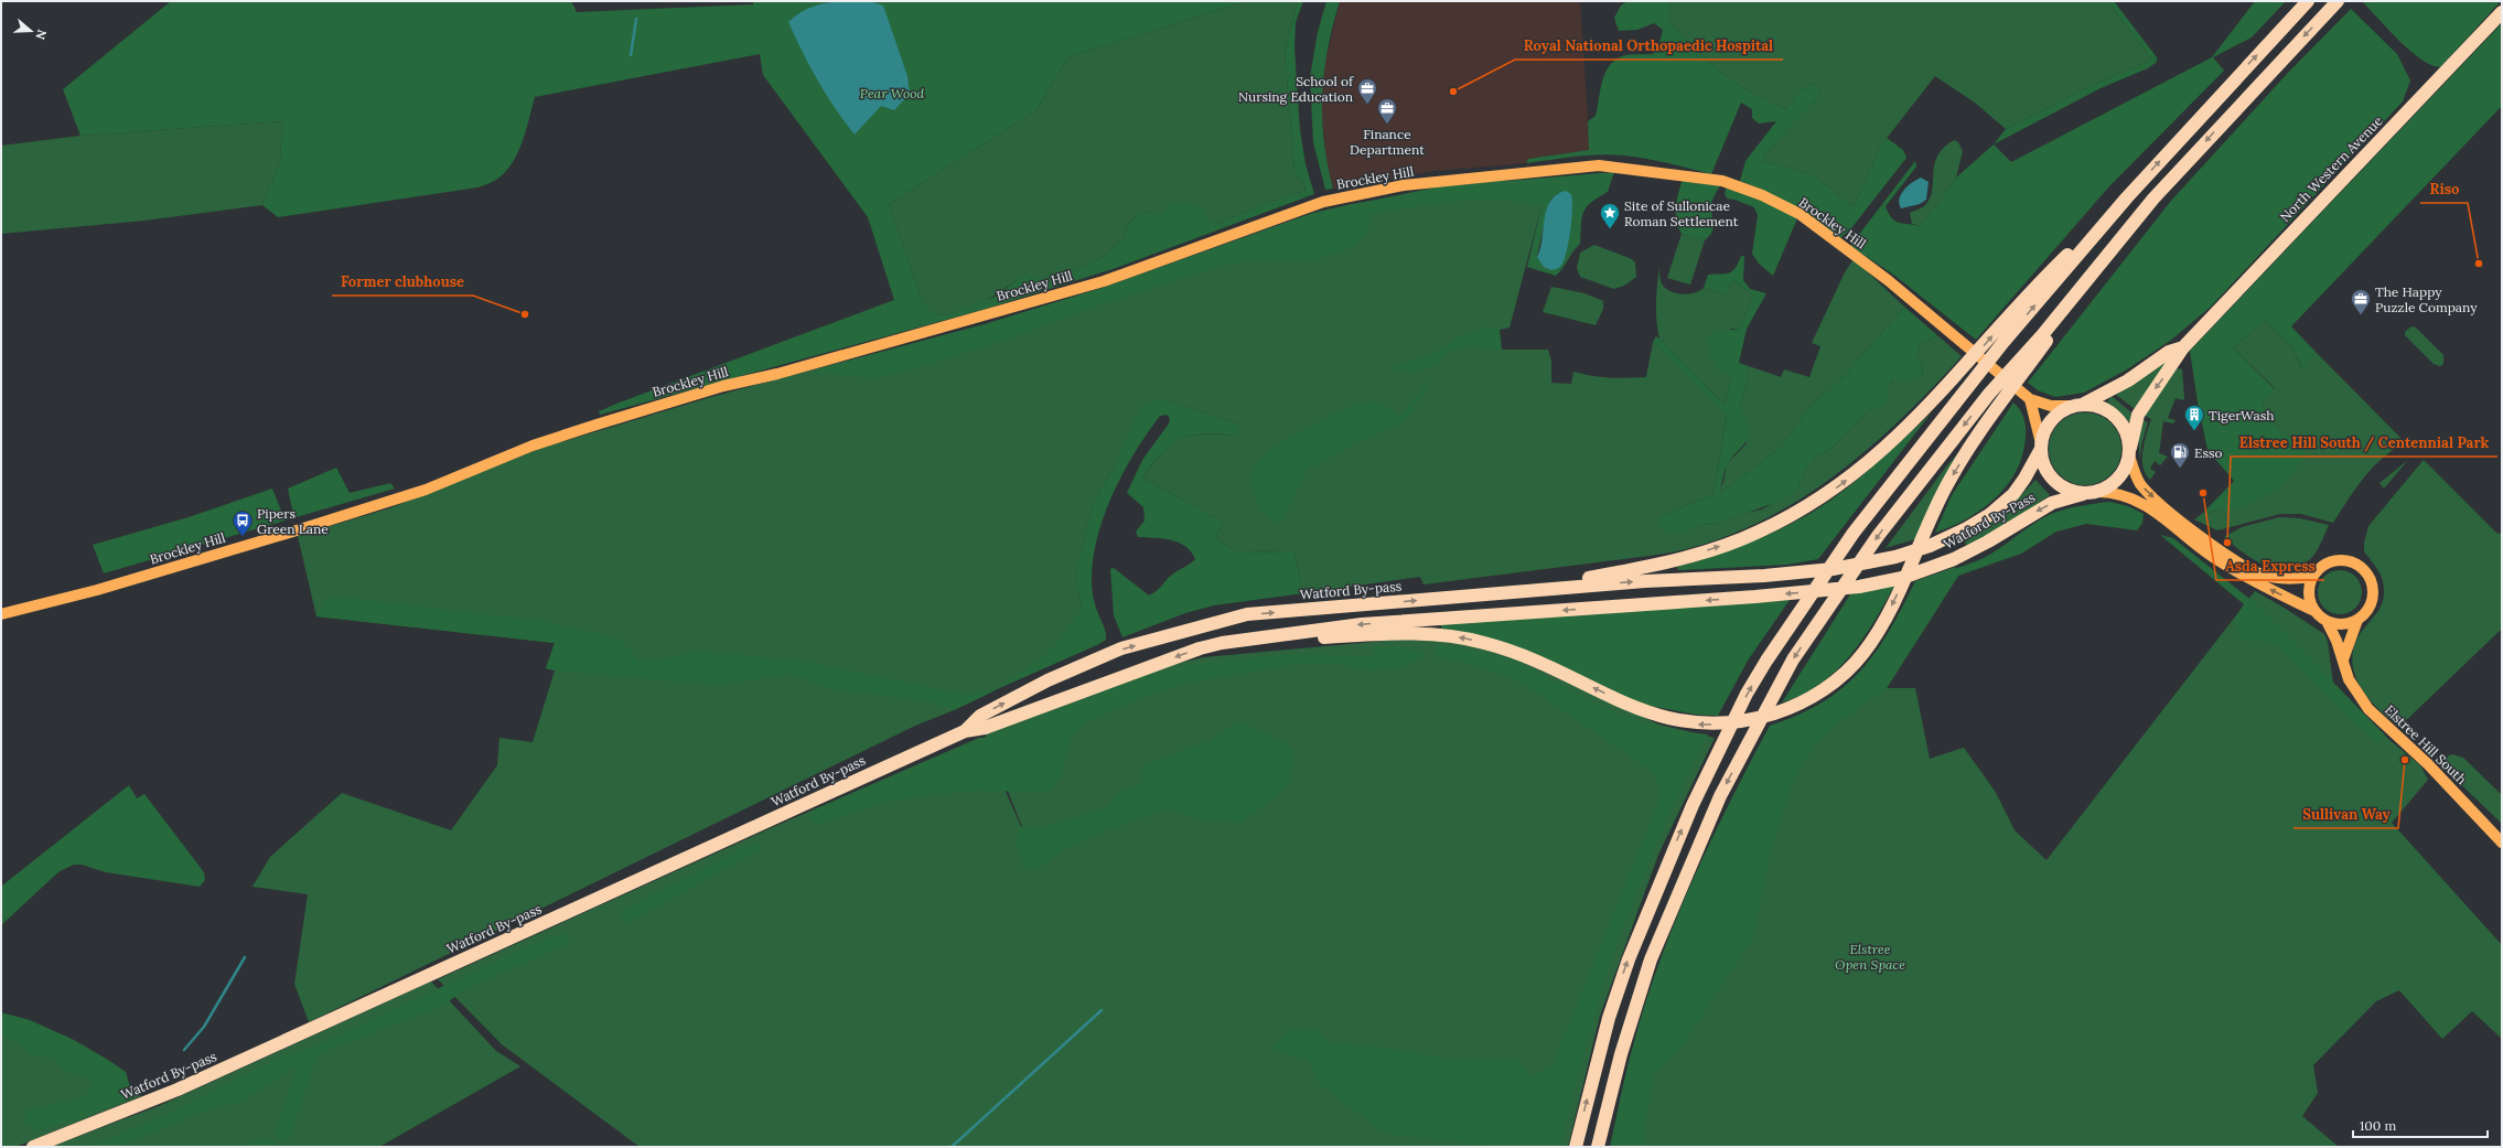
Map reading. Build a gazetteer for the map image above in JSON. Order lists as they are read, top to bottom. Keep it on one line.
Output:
{"streets":{"highway":["North Western Avenue","Watford By-Pass","Watford By-pass"],"main road":["Brockley Hill","Elstree Hill South"]},"crossings":[["North Western Avenue","Brockley Hill"],["North Western Avenue","Watford By-Pass"],["Brockley Hill","Watford By-Pass"],["Watford By-Pass","Watford By-pass"]],"parks":["Pear Wood","Elstree Open Space"],"places":{"other":["Royal National Orthopaedic Hospital","Riso","Former clubhouse","Asda Express","Elstree Hill South / Centennial Park","Sullivan Way"],"office":["School of Nursing Education","Finance Department","The Happy Puzzle Company"],"place":["Site of Sullonicae Roman Settlement"],"building":["TigerWash"],"fuel station":["Esso"],"bus stop":["Pipers Green Lane"]},"scale_bar":"100 m","north":"right"}
